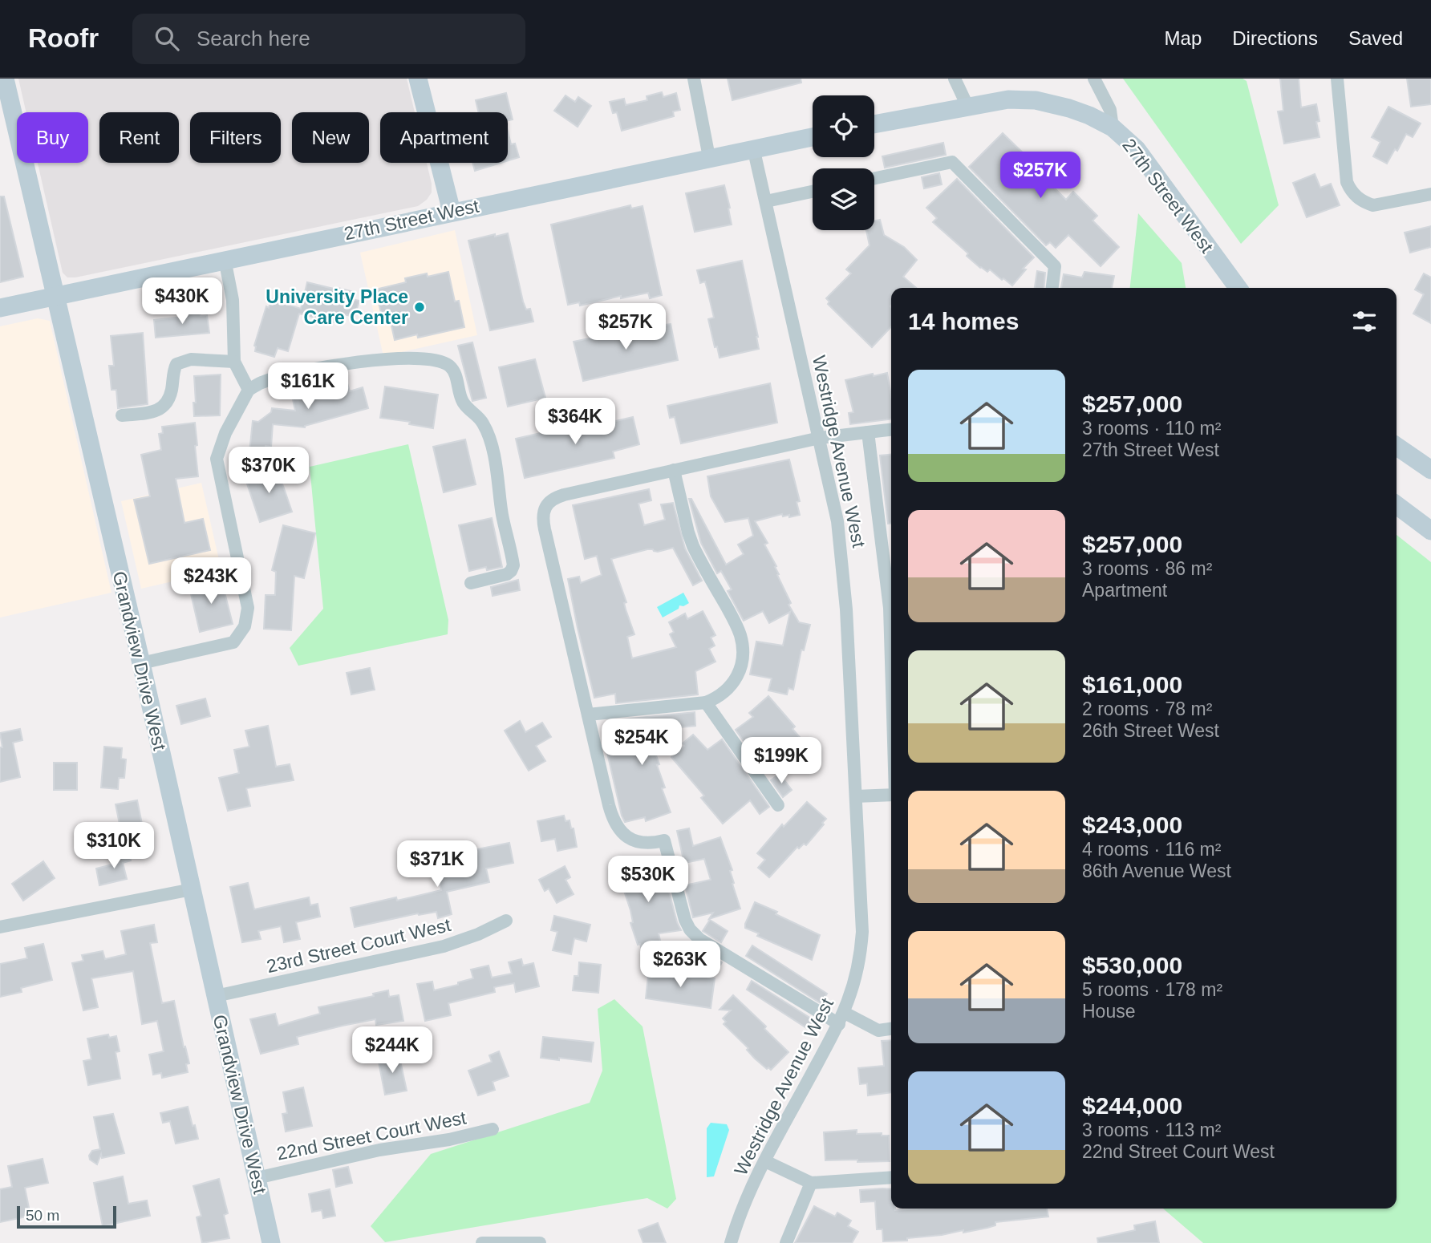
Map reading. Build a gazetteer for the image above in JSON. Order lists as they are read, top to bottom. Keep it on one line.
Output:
{"streets":{"street":["27th Street West","Westridge Avenue West","Grandview Drive West","23rd Street Court West","22nd Street Court West"]},"crossings":[["27th Street West","Westridge Avenue West"],["27th Street West","Grandview Drive West"],["Grandview Drive West","23rd Street Court West"],["Grandview Drive West","22nd Street Court West"]],"places":["University Place Care Center"],"scale_bar":"50 m","page":{"header":"Roofr","search":"Search here","nav":["Map","Directions","Saved"],"chip":["Buy","Rent","Filters","New","Apartment"],"price":["$257K","$430K","$257K","$161K","$364K","$370K","$243K","$254K","$199K","$310K","$371K","$530K","$263K","$244K"],"heading":"14 homes","list":[{"name":"$257,000","note":"3 rooms · 110 m² · 27th Street West"},{"name":"$257,000","note":"3 rooms · 86 m² · Apartment"},{"name":"$161,000","note":"2 rooms · 78 m² · 26th Street West"},{"name":"$243,000","note":"4 rooms · 116 m² · 86th Avenue West"},{"name":"$530,000","note":"5 rooms · 178 m² · House"},{"name":"$244,000","note":"3 rooms · 113 m² · 22nd Street Court West"}],"scale":"50 m"}}
